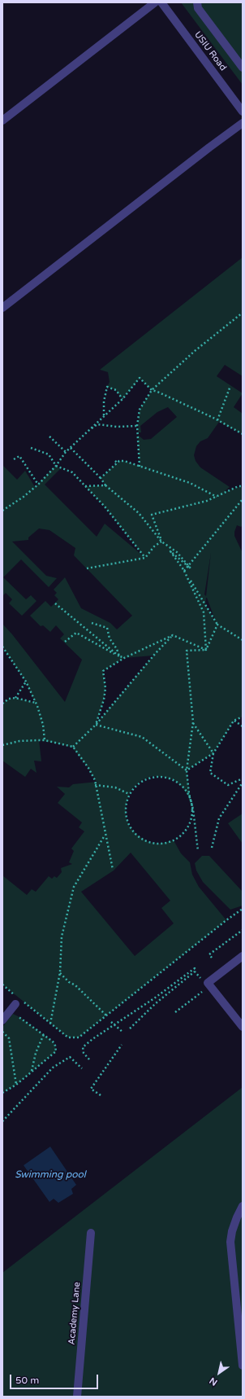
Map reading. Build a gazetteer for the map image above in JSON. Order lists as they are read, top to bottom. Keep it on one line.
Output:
{"streets":{"street":["USIU Road","Academy Lane"]},"water":["Swimming pool"],"scale_bar":"50 m","north":"bottom left"}
